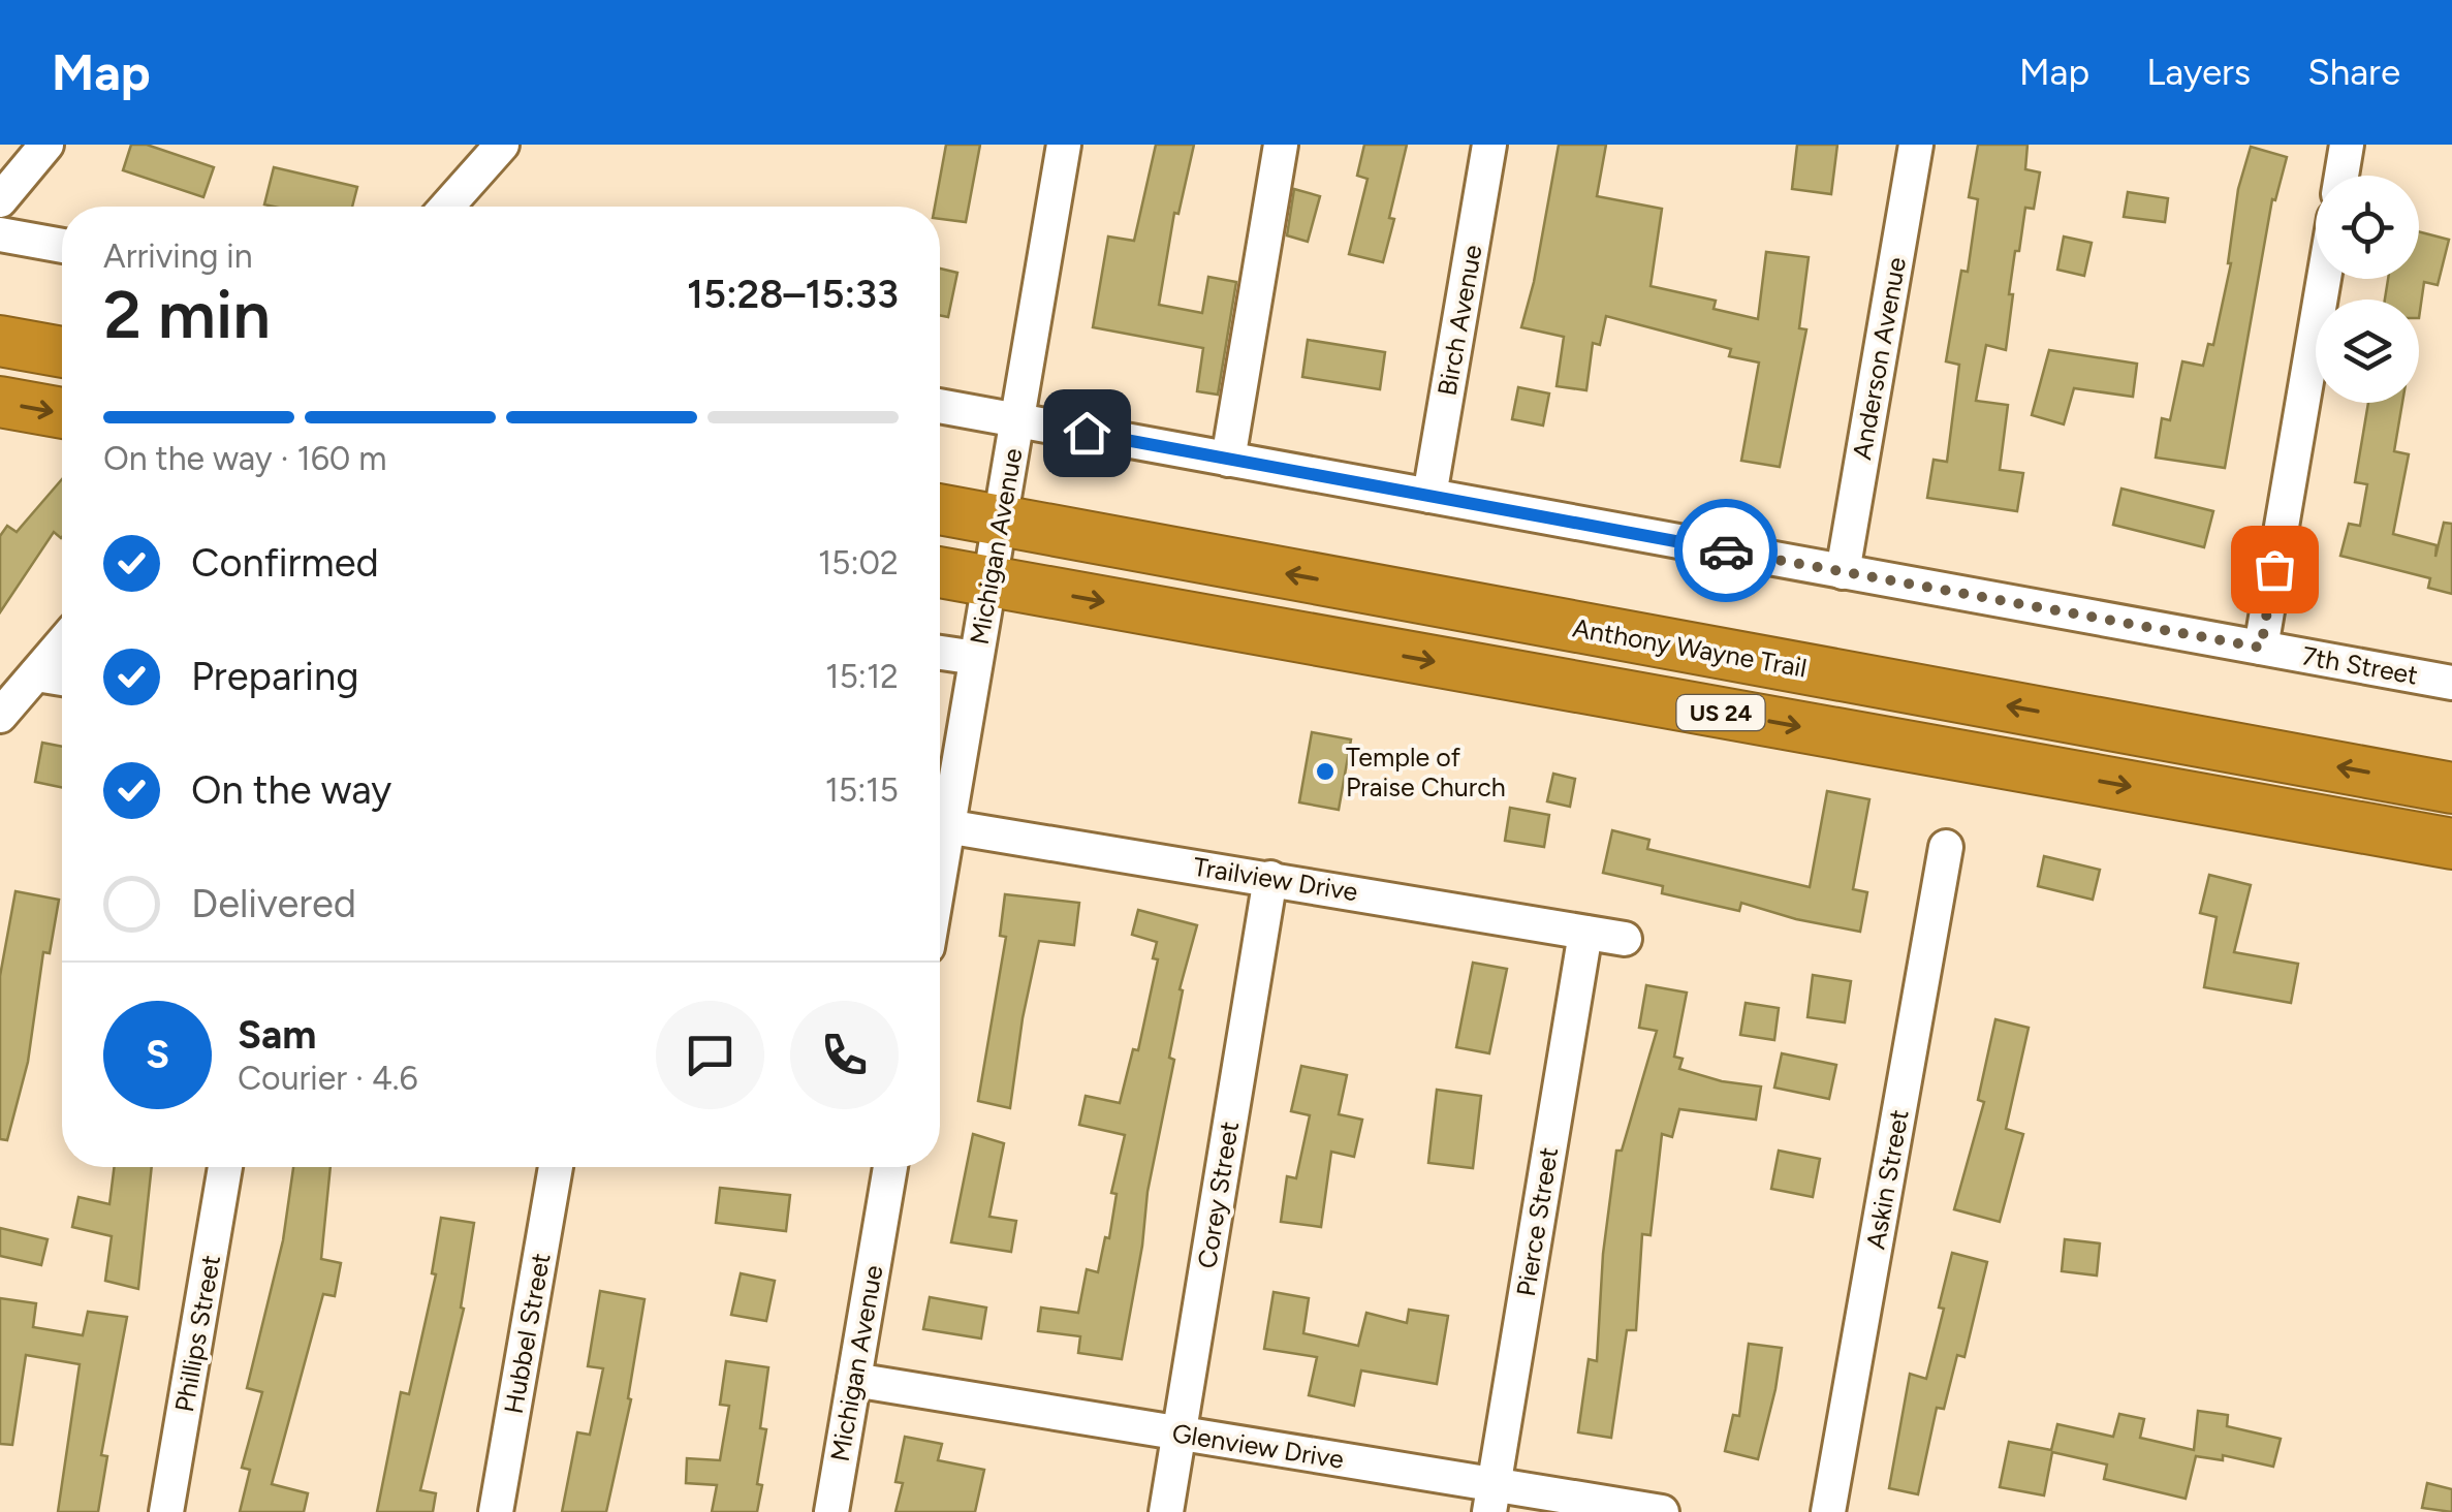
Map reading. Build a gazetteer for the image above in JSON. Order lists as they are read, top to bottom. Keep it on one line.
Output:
{"streets":{"highway":["Anthony Wayne Trail","US 24"],"street":["Birch Avenue","Anderson Avenue","Michigan Avenue","7th Street","Trailview Drive","Askin Street","Corey Street","Pierce Street","Phillips Street","Hubbel Street","Glenview Drive"]},"crossings":[["Birch Avenue","7th Street"],["Anderson Avenue","7th Street"],["Michigan Avenue","Anthony Wayne Trail"],["Michigan Avenue","7th Street"],["Michigan Avenue","US 24"],["Michigan Avenue","Glenview Drive"],["Trailview Drive","Corey Street"],["Trailview Drive","Pierce Street"],["Corey Street","Glenview Drive"],["Pierce Street","Glenview Drive"]],"places":["Temple of Praise Church"],"page":{"header":"Map","nav":["Map","Layers","Share"],"heading":["2 min","Arriving in","15:28–15:33"],"panel":["Sam","Courier · 4.6"],"bar":"On the way · 160 m","list":[["Confirmed","15:02"],["Preparing","15:12"],["On the way","15:15"],"Delivered"],"round":"S"}}
